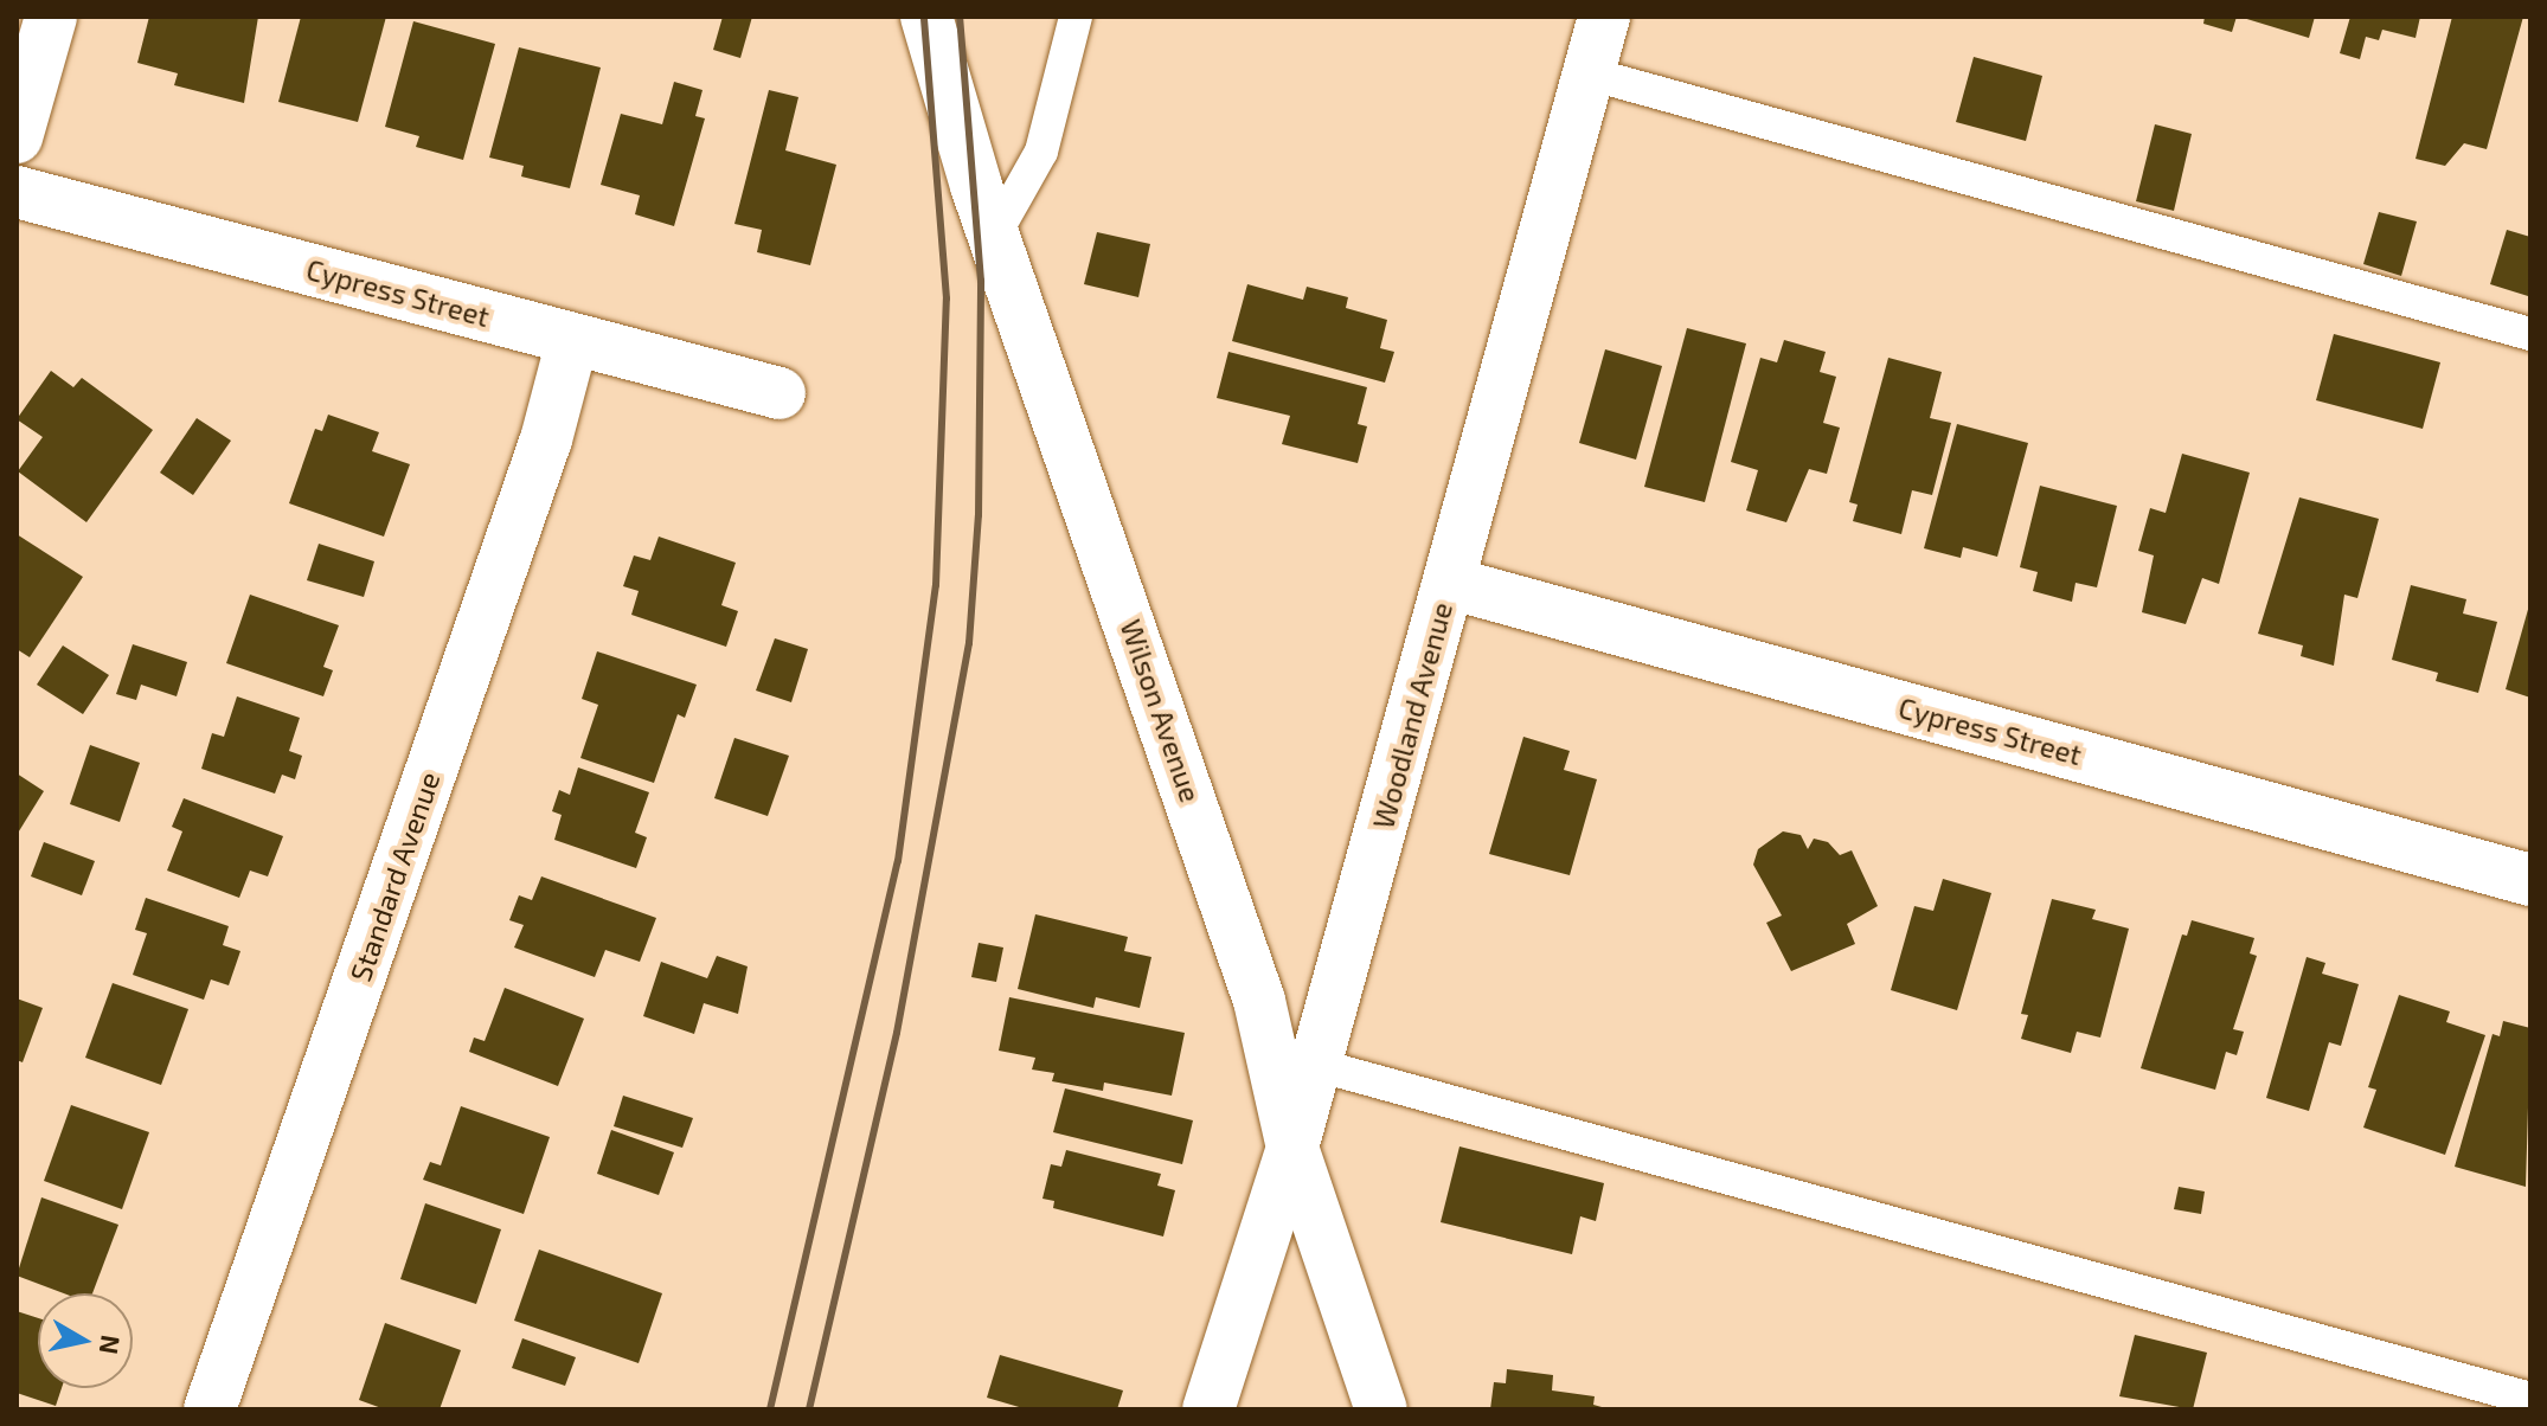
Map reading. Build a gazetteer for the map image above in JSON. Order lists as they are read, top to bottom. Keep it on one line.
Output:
{"streets":{"street":["Cypress Street","Wilson Avenue","Woodland Avenue","Standard Avenue"]},"crossings":[["Cypress Street","Woodland Avenue"],["Cypress Street","Standard Avenue"],["Wilson Avenue","Woodland Avenue"]],"north":"right"}
